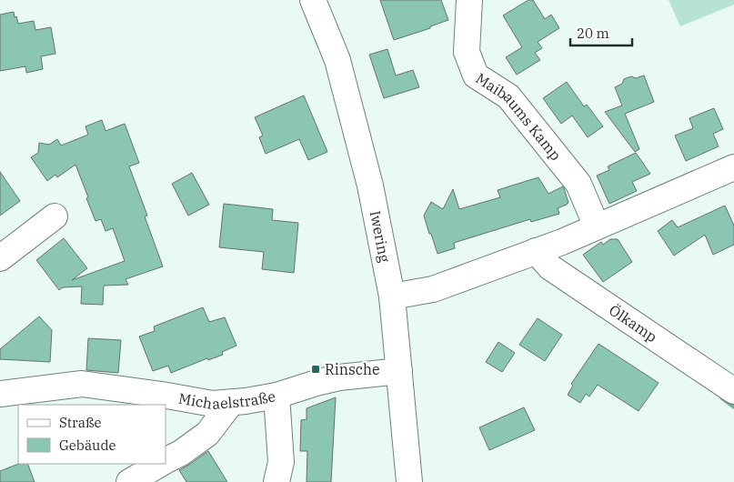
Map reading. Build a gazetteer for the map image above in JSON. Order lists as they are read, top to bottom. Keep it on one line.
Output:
{"streets":{"street":["Maibaums Kamp","Iwering","Ölkamp","Michaelstraße"]},"crossings":[["Iwering","Michaelstraße"]],"places":{"transit":["Rinsche"]},"legend":["Straße","Gebäude"],"scale_bar":"20 m"}
